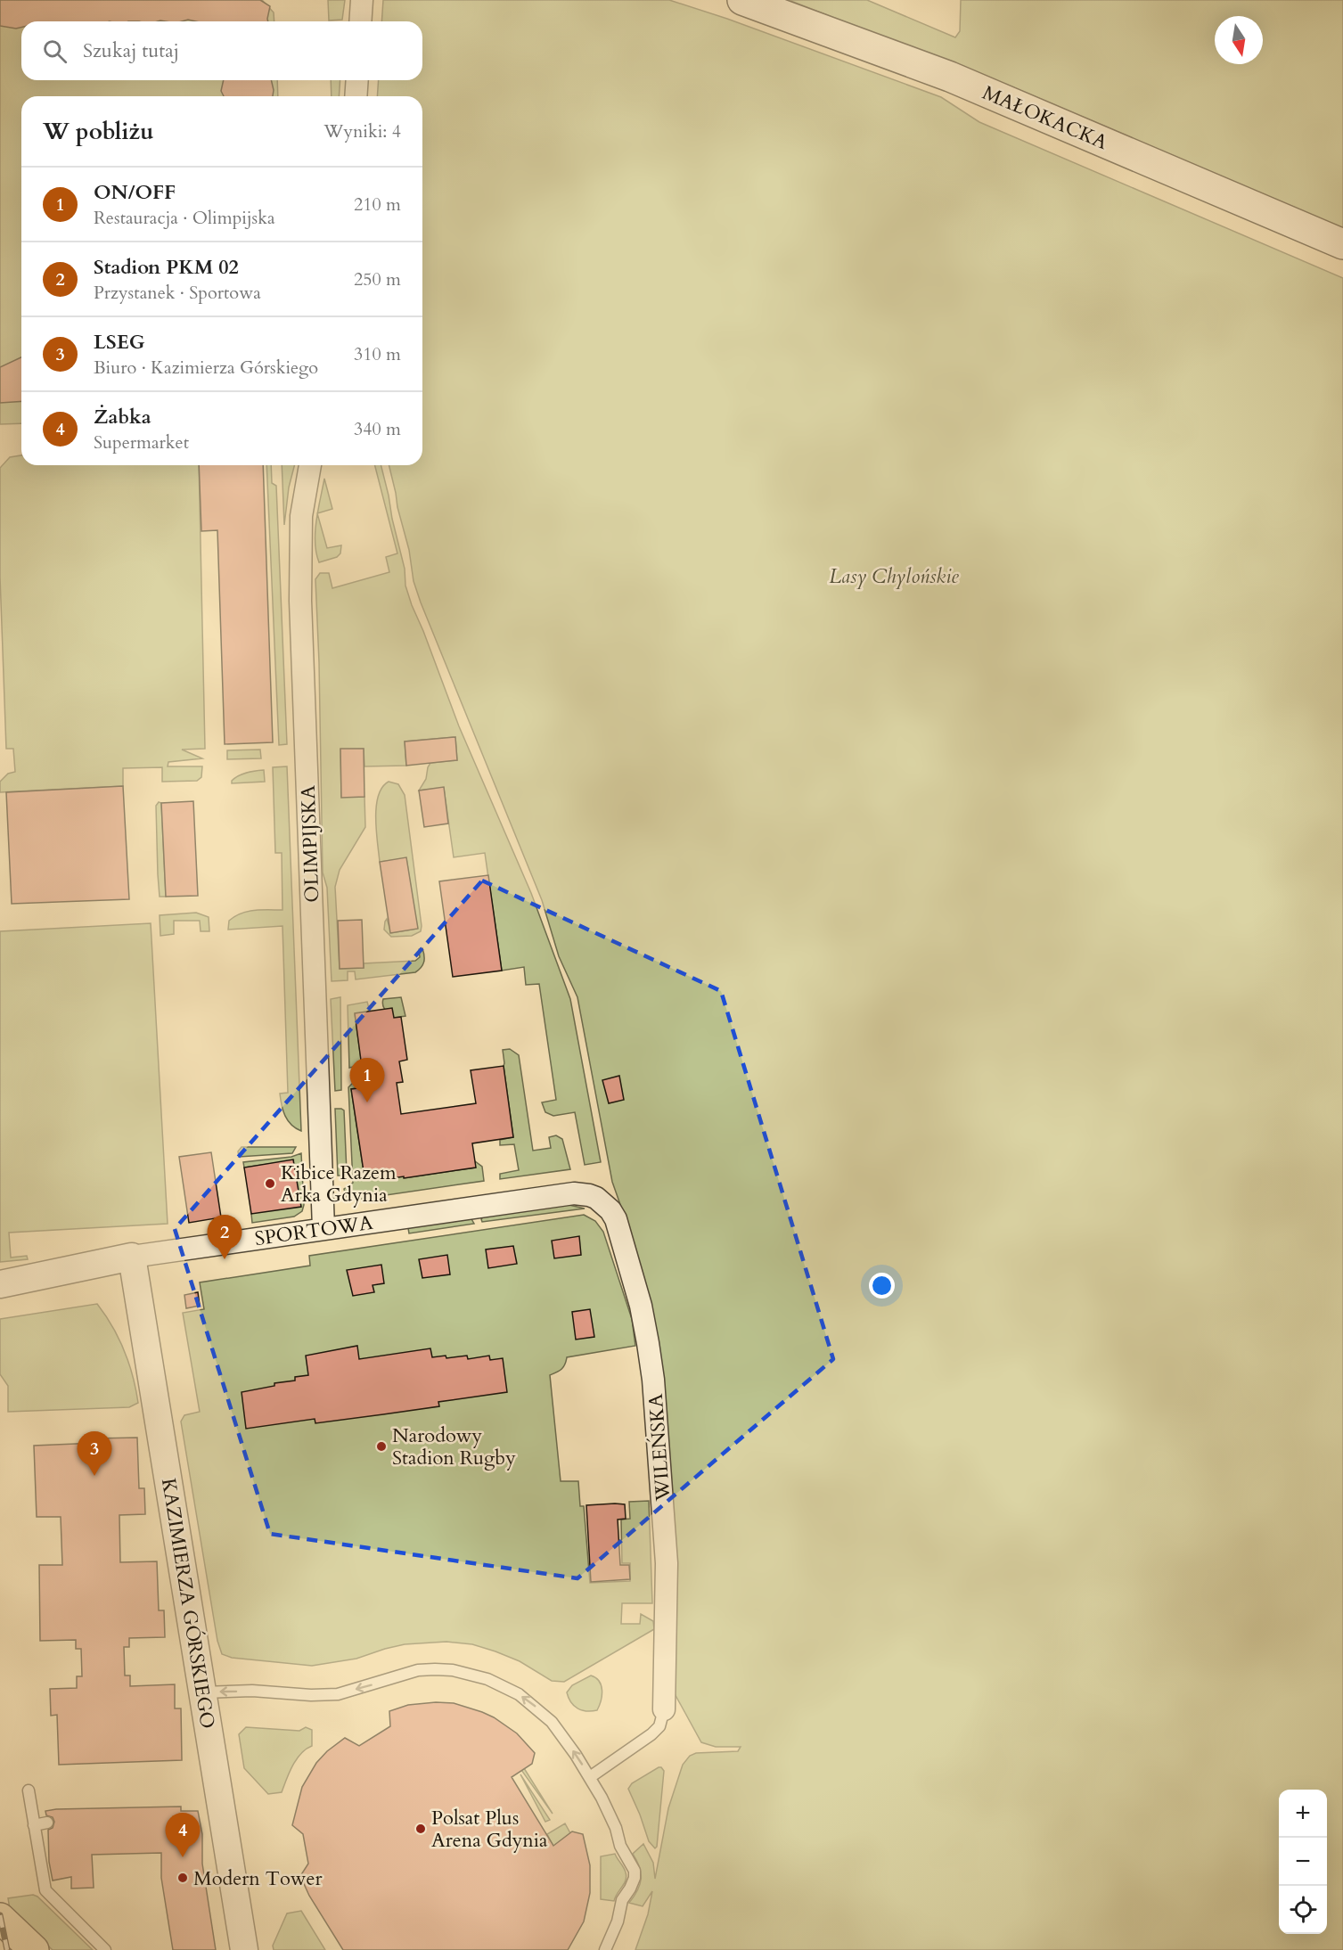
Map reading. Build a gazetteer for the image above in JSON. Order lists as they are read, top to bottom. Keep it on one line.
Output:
{"streets":{"main road":["MAŁOKACKA"],"street":["OLIMPIJSKA","SPORTOWA","WILEŃSKA","KAZIMIERZA GÓRSKIEGO"]},"crossings":[["OLIMPIJSKA","SPORTOWA"],["SPORTOWA","WILEŃSKA"],["SPORTOWA","KAZIMIERZA GÓRSKIEGO"]],"parks":["Lasy Chylońskie"],"places":["Kibice Razem Arka Gdynia","Narodowy Stadion Rugby","Polsat Plus Arena Gdynia","Modern Tower"],"north":"bottom","page":{"search":"Szukaj tutaj","heading":["W pobliżu","Wyniki: 4"],"list":[{"mark":"1","name":"ON/OFF","note":"Restauracja · Olimpijska","value":"210 m"},{"mark":"2","name":"Stadion PKM 02","note":"Przystanek · Sportowa","value":"250 m"},{"mark":"3","name":"LSEG","note":"Biuro · Kazimierza Górskiego","value":"310 m"},{"mark":"4","name":"Żabka","note":"Supermarket","value":"340 m"}],"pins":["1","2","3","4"],"map_buttons":["+","−"]}}
